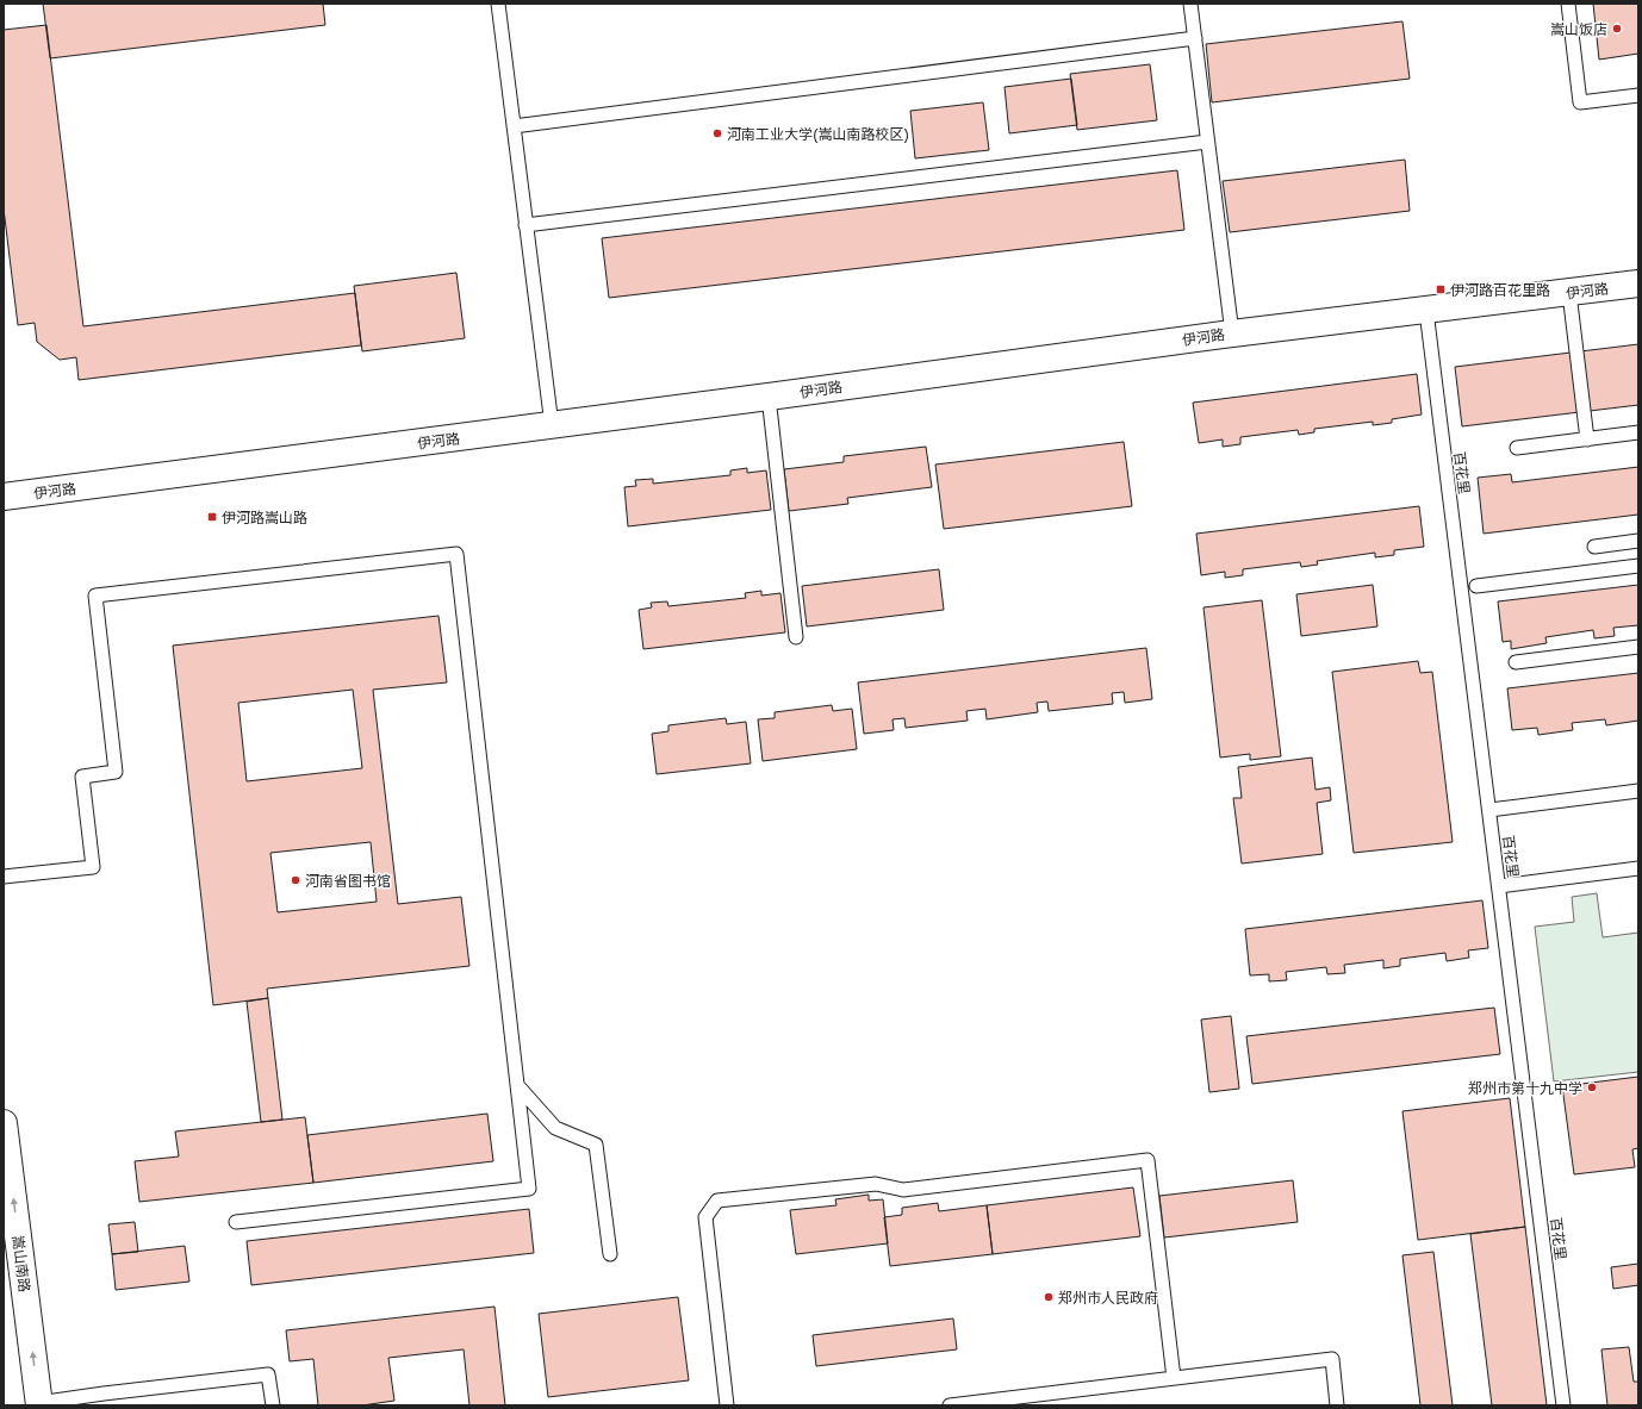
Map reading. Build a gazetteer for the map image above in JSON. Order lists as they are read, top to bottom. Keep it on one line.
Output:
{"streets":{"street":["伊河路","嵩山南路"],"lane":["百花里"]},"crossings":[["伊河路","百花里"]],"one_way":["嵩山南路"],"places":{"other":["嵩山饭店","河南工业大学(嵩山南路校区)","河南省图书馆","郑州市第十九中学","郑州市人民政府"],"transit":["伊河路百花里路","伊河路嵩山路"]}}
